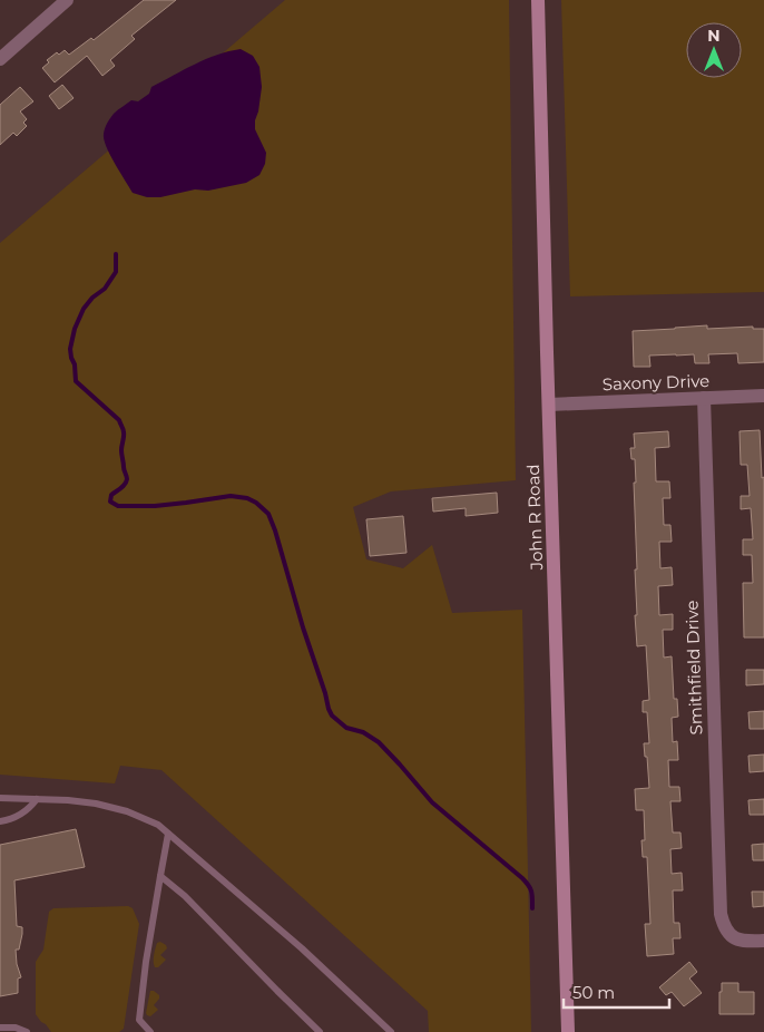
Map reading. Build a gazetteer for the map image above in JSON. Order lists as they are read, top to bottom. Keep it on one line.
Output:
{"streets":{"main road":["John R Road"],"street":["Saxony Drive","Smithfield Drive"]},"crossings":[["Saxony Drive","John R Road"],["Saxony Drive","Smithfield Drive"]],"scale_bar":"50 m","north":"top"}
